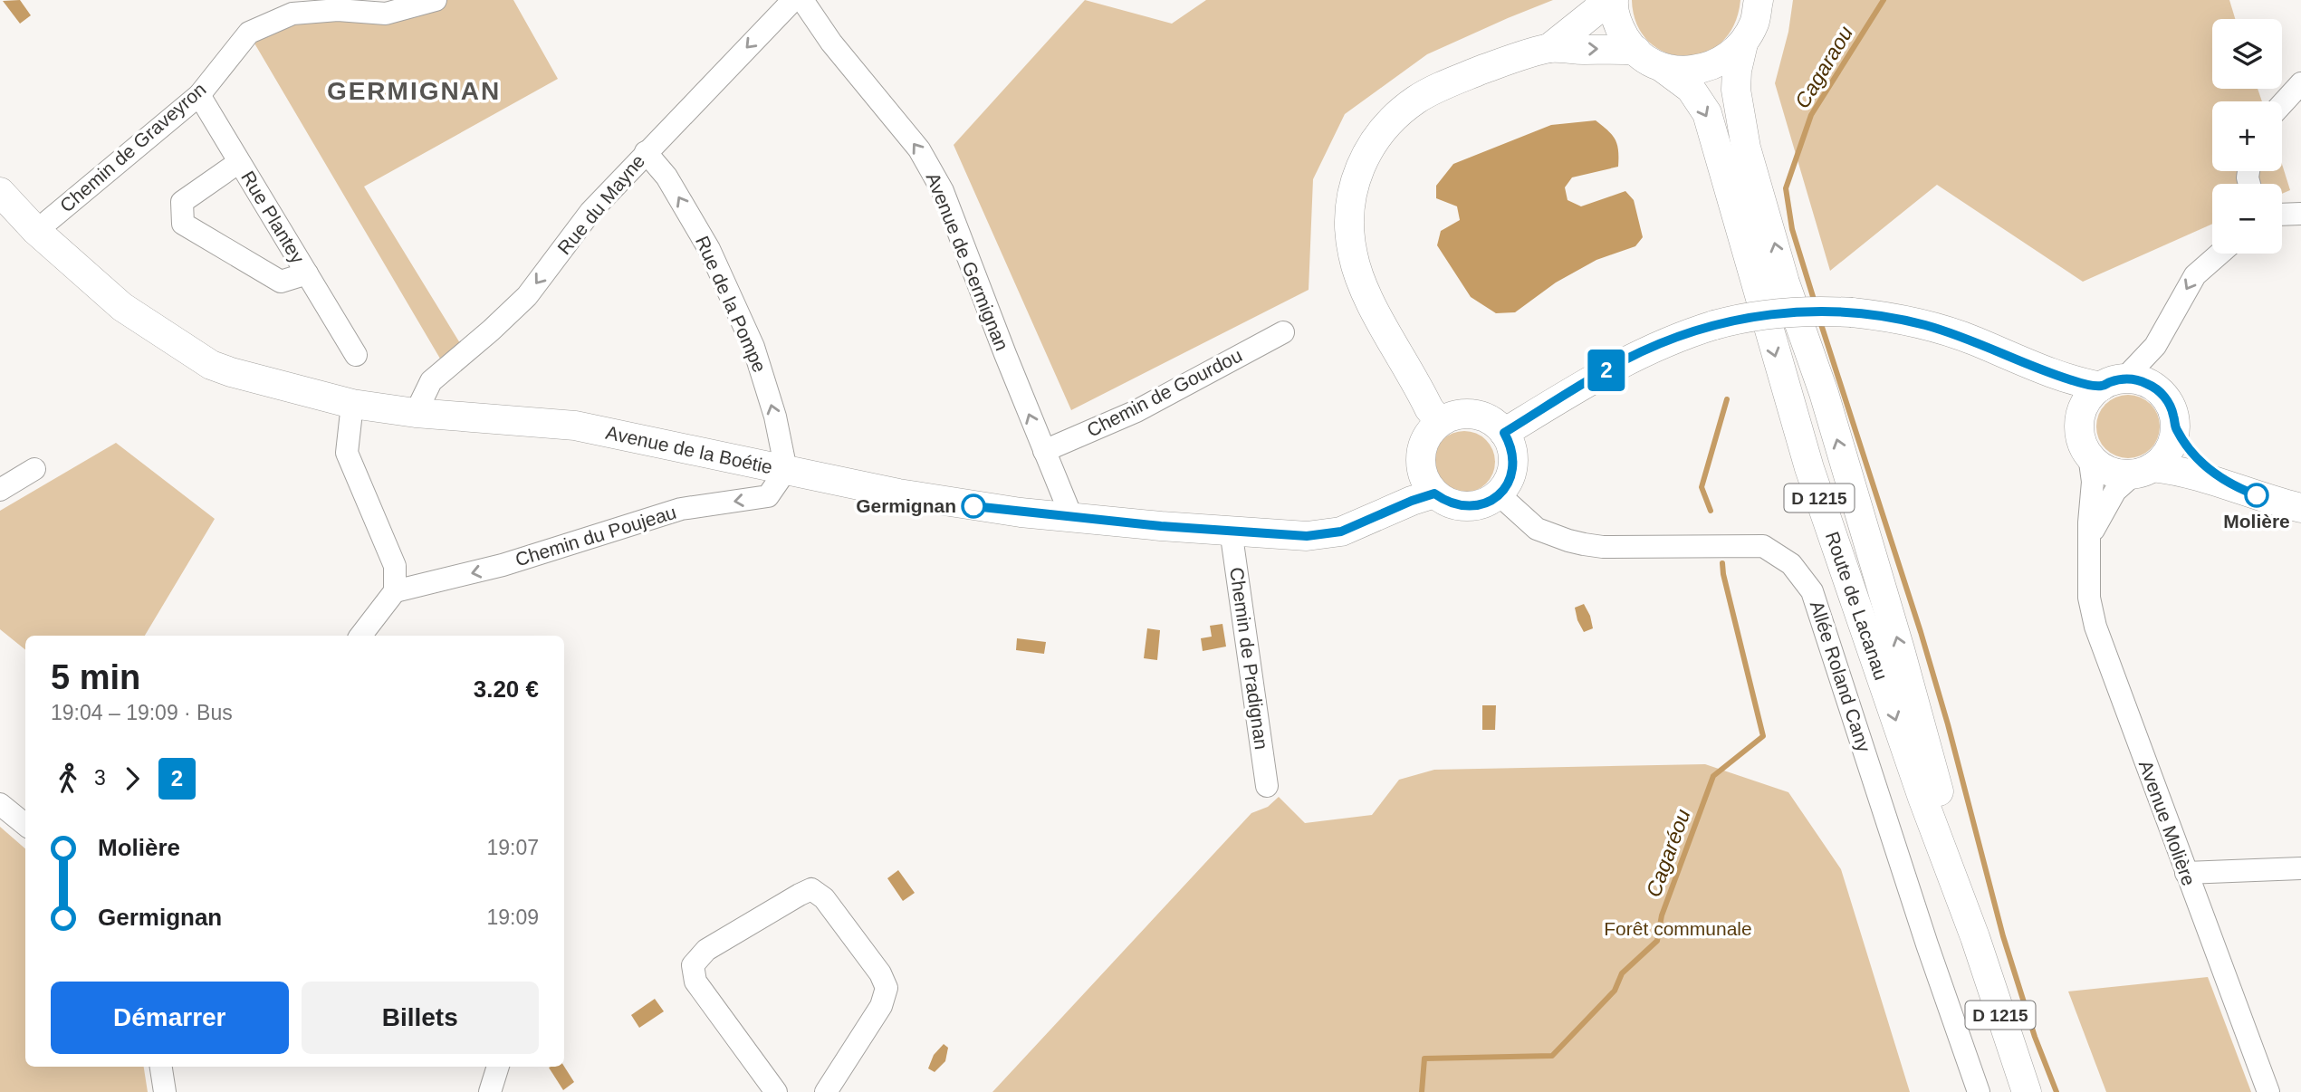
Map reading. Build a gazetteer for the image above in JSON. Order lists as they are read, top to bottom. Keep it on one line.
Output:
{"streets":{"main road":["Avenue de la Boétie","D 1215","Route de Lacanau"],"street":["Chemin de Graveyron","Rue du Mayne","Rue Plantey","Avenue de Germignan","Rue de la Pompe","Chemin de Gourdou","Chemin du Poujeau","Chemin de Pradignan","Allée Roland Cany","Avenue Molière"]},"crossings":[["Chemin de Graveyron","Rue Plantey"],["Chemin de Graveyron","Avenue de la Boétie"],["Rue du Mayne","Rue de la Pompe"],["Rue du Mayne","Avenue de la Boétie"],["Avenue de Germignan","Chemin de Gourdou"],["Avenue de Germignan","Avenue de la Boétie"],["Rue de la Pompe","Avenue de la Boétie"],["Rue de la Pompe","Chemin du Poujeau"],["Avenue de la Boétie","Chemin du Poujeau"],["Avenue de la Boétie","Chemin de Pradignan"],["Avenue de la Boétie","Allée Roland Cany"]],"one_way":["Rue du Mayne","Avenue de Germignan","Rue de la Pompe","Chemin du Poujeau"],"districts":["GERMIGNAN"],"water":["Cagaraou","Cagaréou"],"parks":["Forêt communale"],"places":["Molière","Germignan"],"lines":["bus line 2"],"page":{"on_map":"2","map_buttons":["+","−"],"heading":["5 min","19:04 – 19:09 · Bus","3.20 €"],"legs":["3","2"],"list":[{"name":"Molière","value":"19:07"},{"name":"Germignan","value":"19:09"}],"buttons":["Démarrer","Billets"]}}
